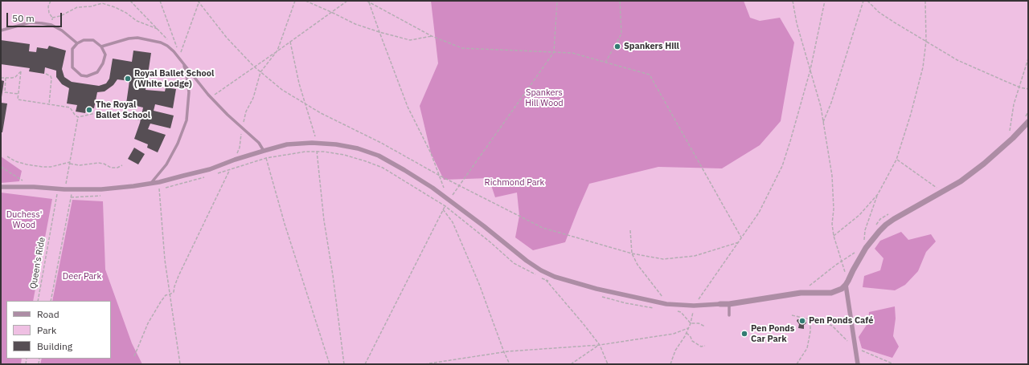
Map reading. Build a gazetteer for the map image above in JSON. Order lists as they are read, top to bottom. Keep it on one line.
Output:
{"streets":{"path":["Queen's Ride"]},"parks":["Spankers Hill Wood","Richmond Park","Duchess' Wood","Deer Park"],"places":["Spankers Hill","Royal Ballet School (White Lodge)","The Royal Ballet School","Pen Ponds Café","Pen Ponds Car Park"],"legend":["Road","Park","Building"],"scale_bar":"50 m"}
